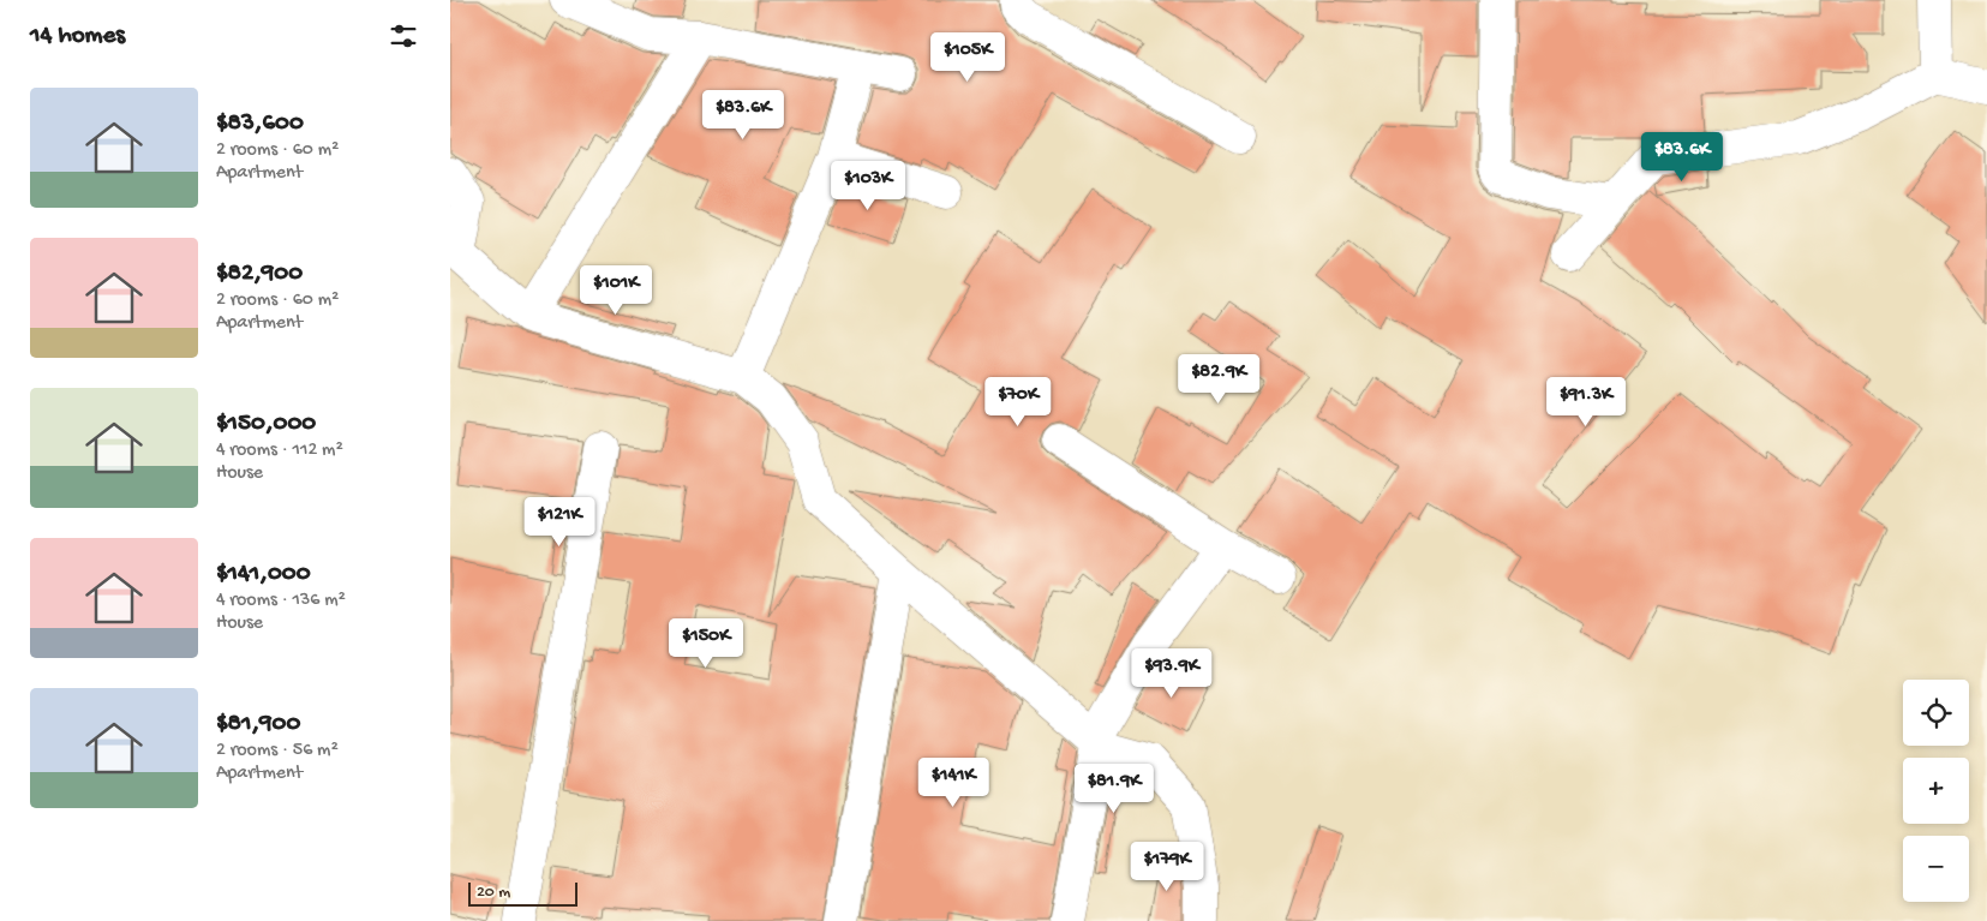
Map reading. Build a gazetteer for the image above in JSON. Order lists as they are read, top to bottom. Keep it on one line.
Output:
{"scale_bar":"20 m","page":{"heading":"14 homes","price":["$105K","$83.6K","$83.6K","$103K","$101K","$82.9K","$70K","$91.3K","$121K","$150K","$93.9K","$141K","$81.9K","$179K"],"list":[{"name":"$83,600","note":"2 rooms · 60 m² · Apartment"},{"name":"$82,900","note":"2 rooms · 60 m² · Apartment"},{"name":"$150,000","note":"4 rooms · 112 m² · House"},{"name":"$141,000","note":"4 rooms · 136 m² · House"},{"name":"$81,900","note":"2 rooms · 56 m² · Apartment"}],"map_buttons":["+","−"],"scale":"20 m"}}
